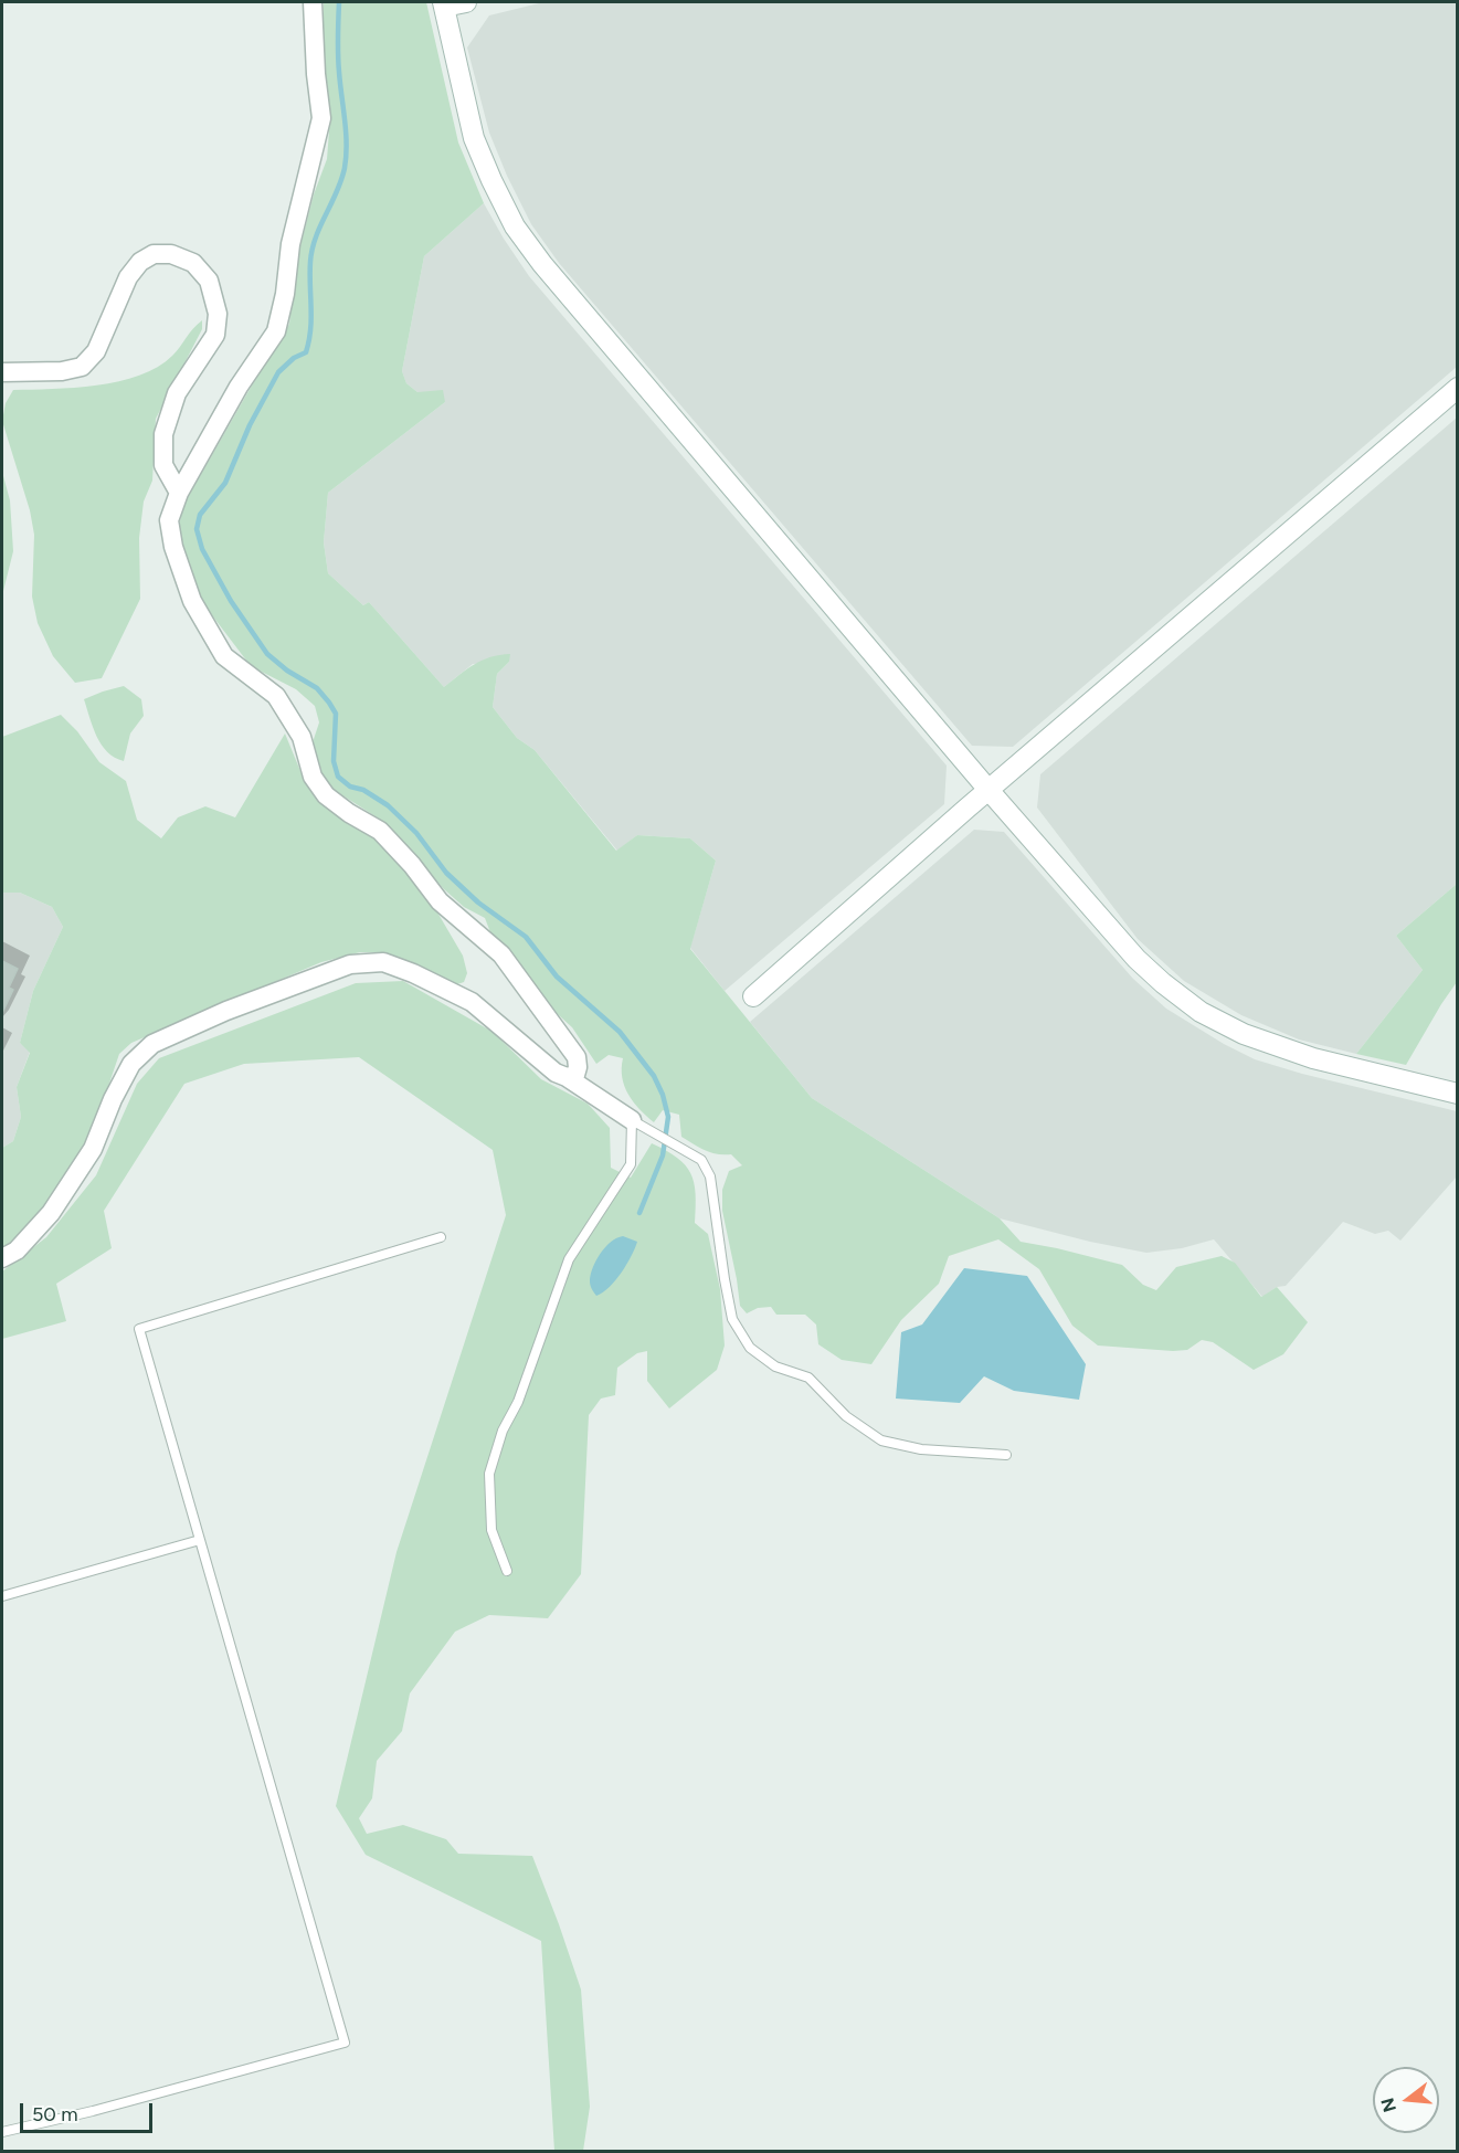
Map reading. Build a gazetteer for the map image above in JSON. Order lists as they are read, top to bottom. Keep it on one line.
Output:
{"scale_bar":"50 m","north":"left"}
